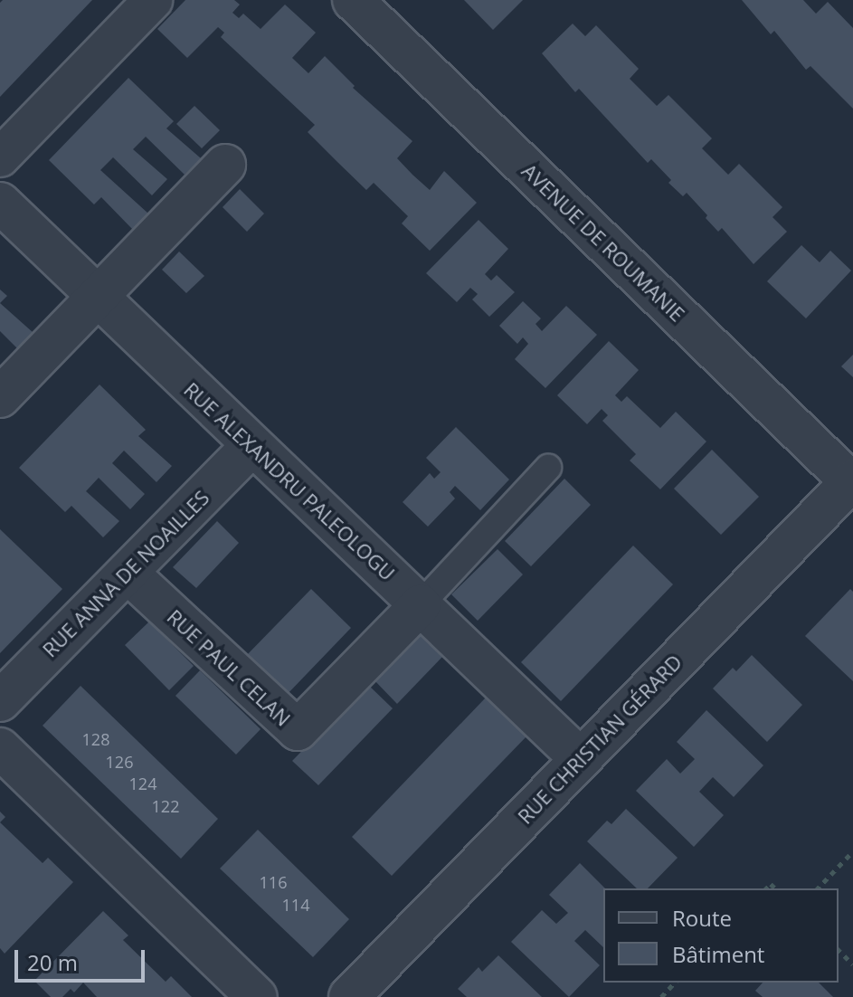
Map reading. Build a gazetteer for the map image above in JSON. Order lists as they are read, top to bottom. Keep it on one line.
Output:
{"streets":{"street":["AVENUE DE ROUMANIE","RUE ALEXANDRU PALEOLOGU","RUE ANNA DE NOAILLES","RUE PAUL CELAN","RUE CHRISTIAN GÉRARD"]},"crossings":[["AVENUE DE ROUMANIE","RUE CHRISTIAN GÉRARD"],["RUE ALEXANDRU PALEOLOGU","RUE ANNA DE NOAILLES"],["RUE ALEXANDRU PALEOLOGU","RUE PAUL CELAN"],["RUE ALEXANDRU PALEOLOGU","RUE CHRISTIAN GÉRARD"],["RUE ANNA DE NOAILLES","RUE PAUL CELAN"]],"house_numbers":["128","126","124","122","116","114"],"legend":["Route","Bâtiment"],"scale_bar":"20 m"}
